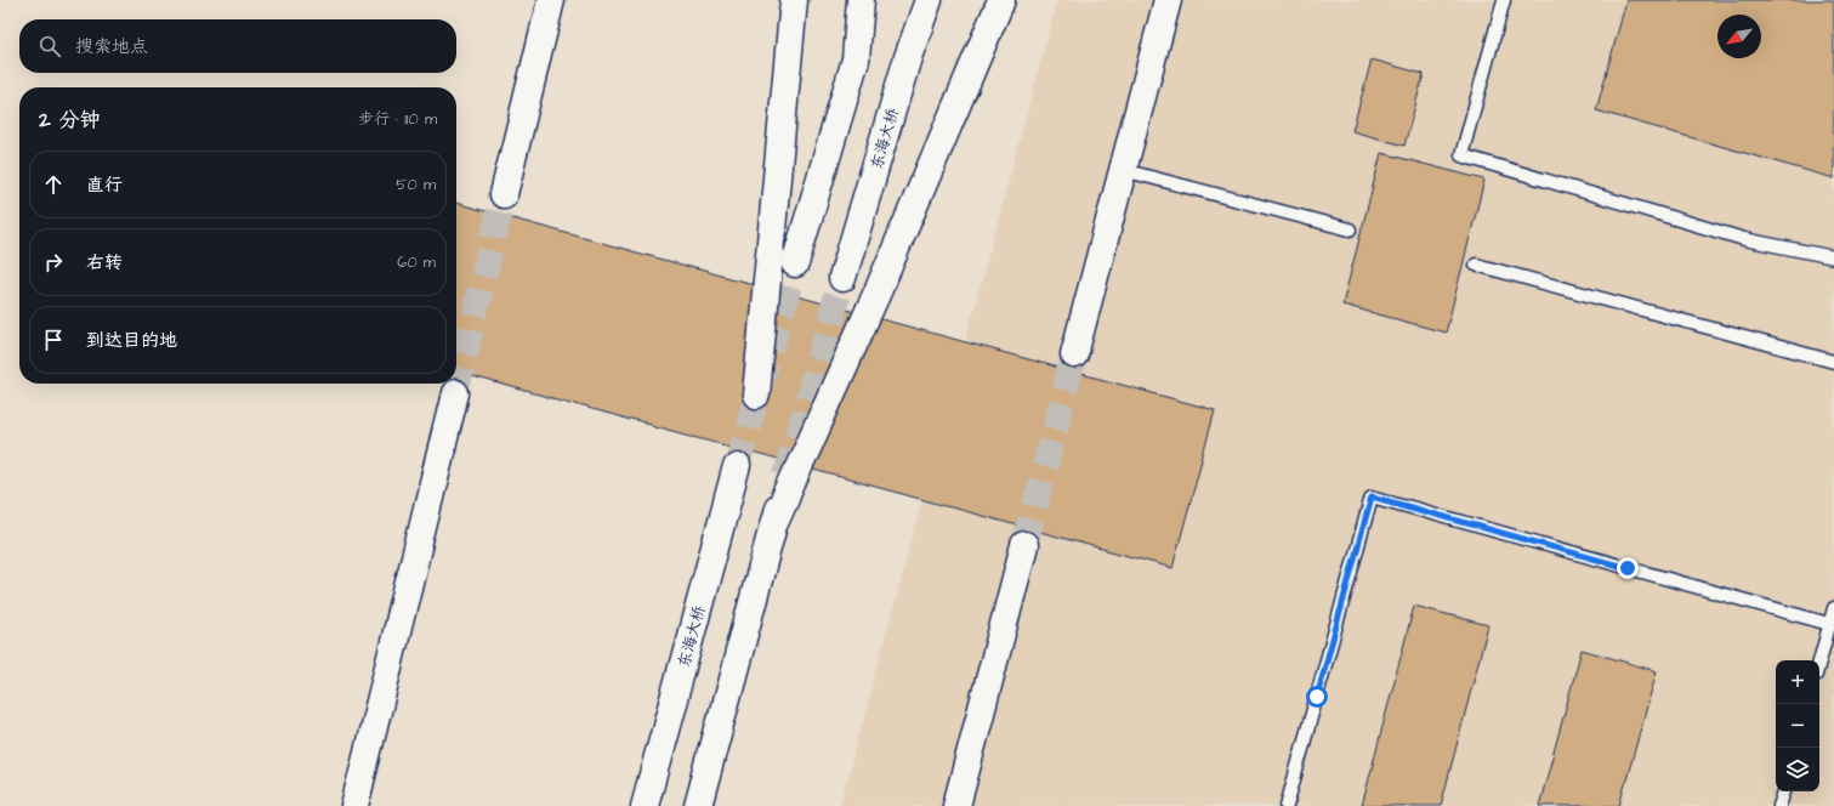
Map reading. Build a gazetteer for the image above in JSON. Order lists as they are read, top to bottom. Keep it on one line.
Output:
{"streets":{"highway":["东海大桥"]},"north":"bottom left","page":{"search":"搜索地点","heading":["2 分钟","步行 · 110 m"],"list":[["直行","50 m"],["右转","60 m"],"到达目的地"],"map_buttons":["+","−"]}}
